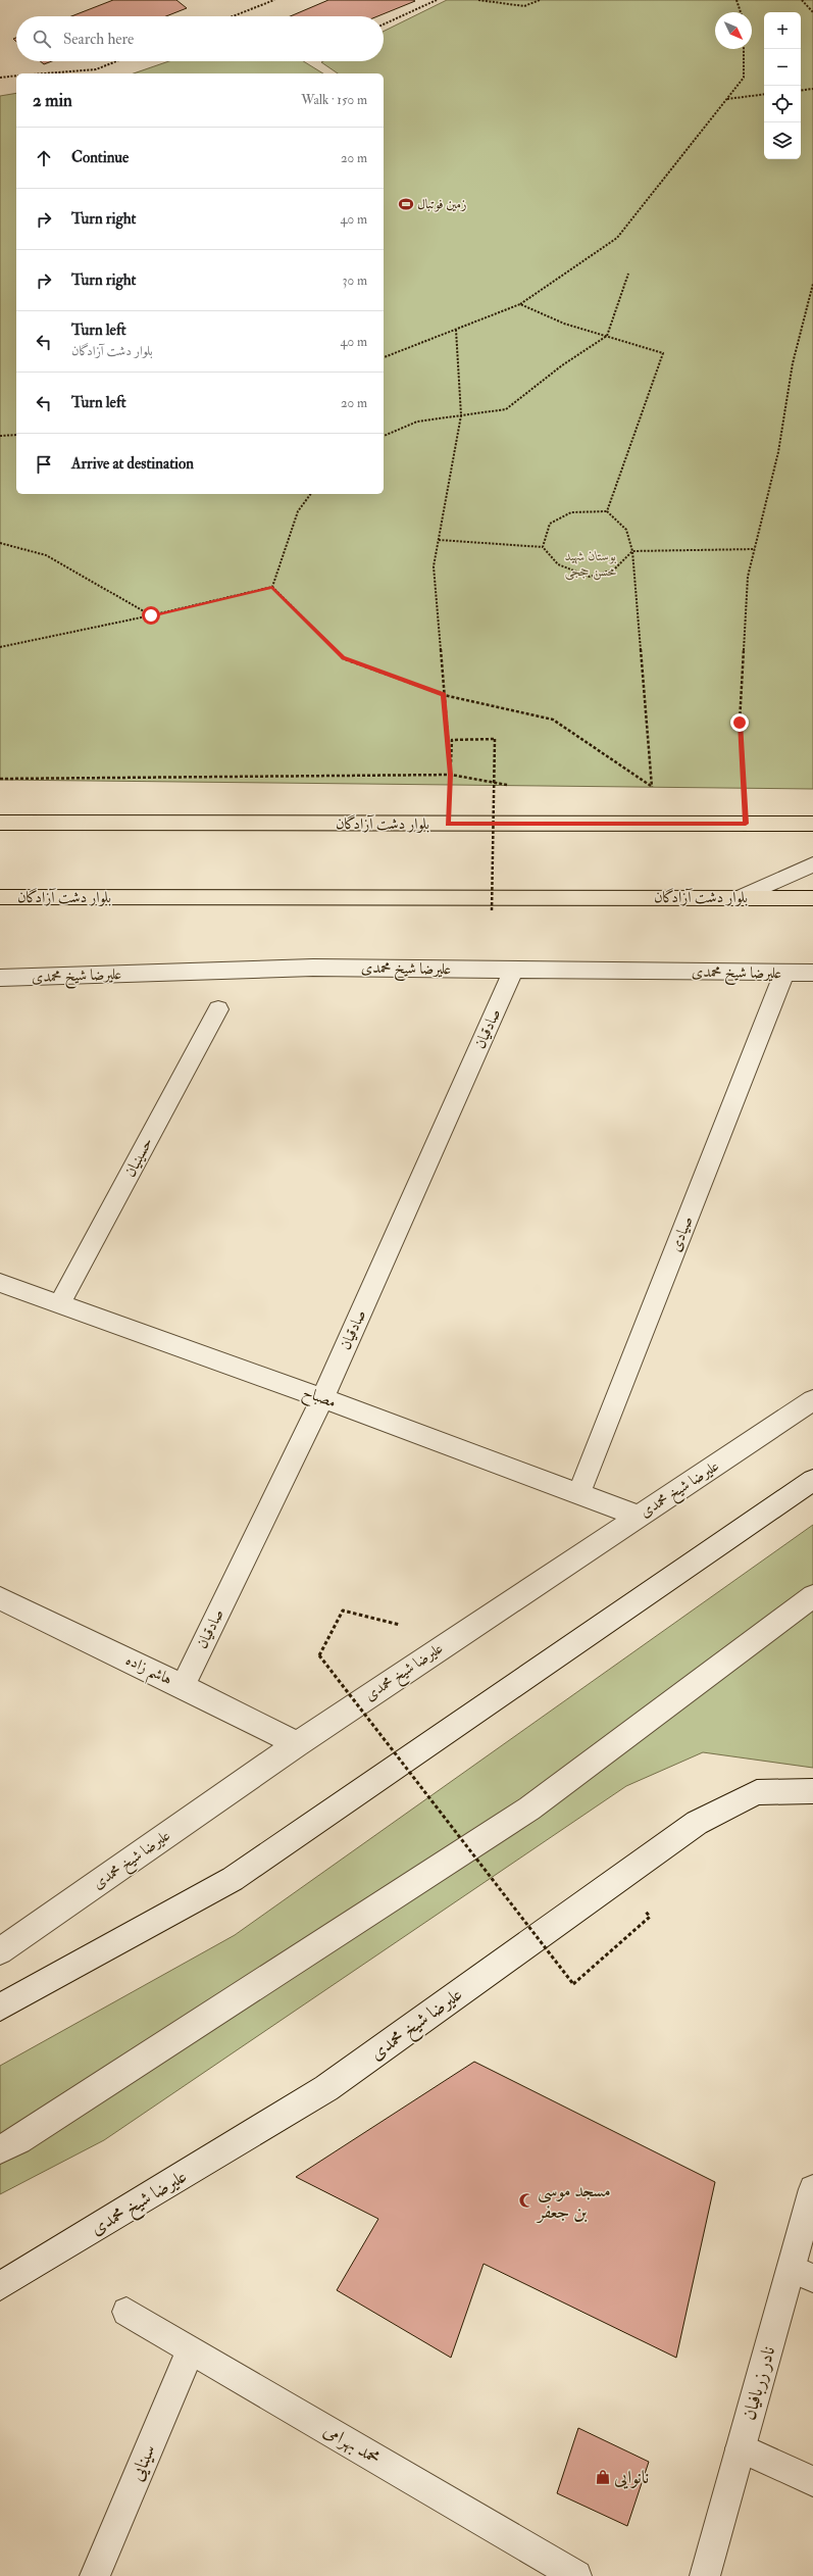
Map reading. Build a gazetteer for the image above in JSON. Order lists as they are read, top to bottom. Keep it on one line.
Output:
{"streets":{"main road":["بلوار دشت آزادگان"],"street":["علیرضا شیخ محمدی","صادقیان","حسینیان","صیادی","مصباح","هاشم زاده","نادر زربافیان","محمد بهرامی","سینایی"]},"crossings":[["علیرضا شیخ محمدی","صادقیان"],["علیرضا شیخ محمدی","صیادی"],["علیرضا شیخ محمدی","مصباح"],["علیرضا شیخ محمدی","هاشم زاده"],["صادقیان","مصباح"],["صادقیان","هاشم زاده"],["حسینیان","مصباح"],["صیادی","مصباح"],["محمد بهرامی","سینایی"]],"parks":["بوستان شهید محسن حججی"],"places":{"sports":["زمین فوتبال"],"mosque":["مسجد موسی بن جعفر"],"shop":["نانوایی"]},"north":"bottom right","page":{"map_buttons":["+","−"],"search":"Search here","heading":["2 min","Walk · 150 m"],"list":[["Continue","20 m"],["Turn right","40 m"],["Turn right","30 m"],["Turn left","بلوار دشت آزادگان","40 m"],["Turn left","20 m"],"Arrive at destination"]}}
